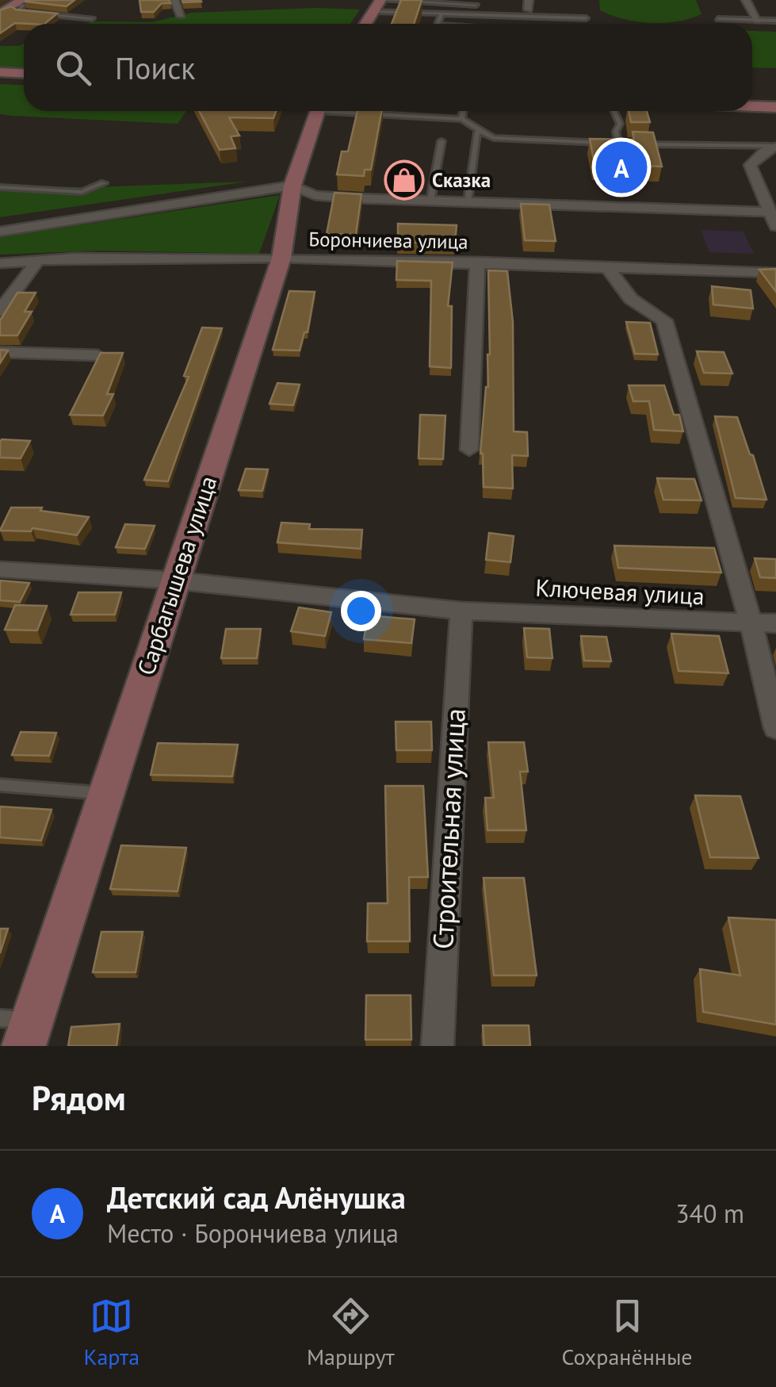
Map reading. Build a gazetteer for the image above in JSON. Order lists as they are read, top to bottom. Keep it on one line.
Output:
{"streets":{"street":["Борончиева улица","Сарбагышева улица","Ключевая улица","Строительная улица"]},"crossings":[["Борончиева улица","Сарбагышева улица"],["Сарбагышева улица","Ключевая улица"],["Ключевая улица","Строительная улица"]],"places":{"shop":["Сказка"]},"page":{"search":"Поиск","pins":"A","heading":"Рядом","list":[{"mark":"A","name":"Детский сад Алёнушка","note":"Место · Борончиева улица","value":"340 m"}],"nav":["Карта","Маршрут","Сохранённые"]}}
